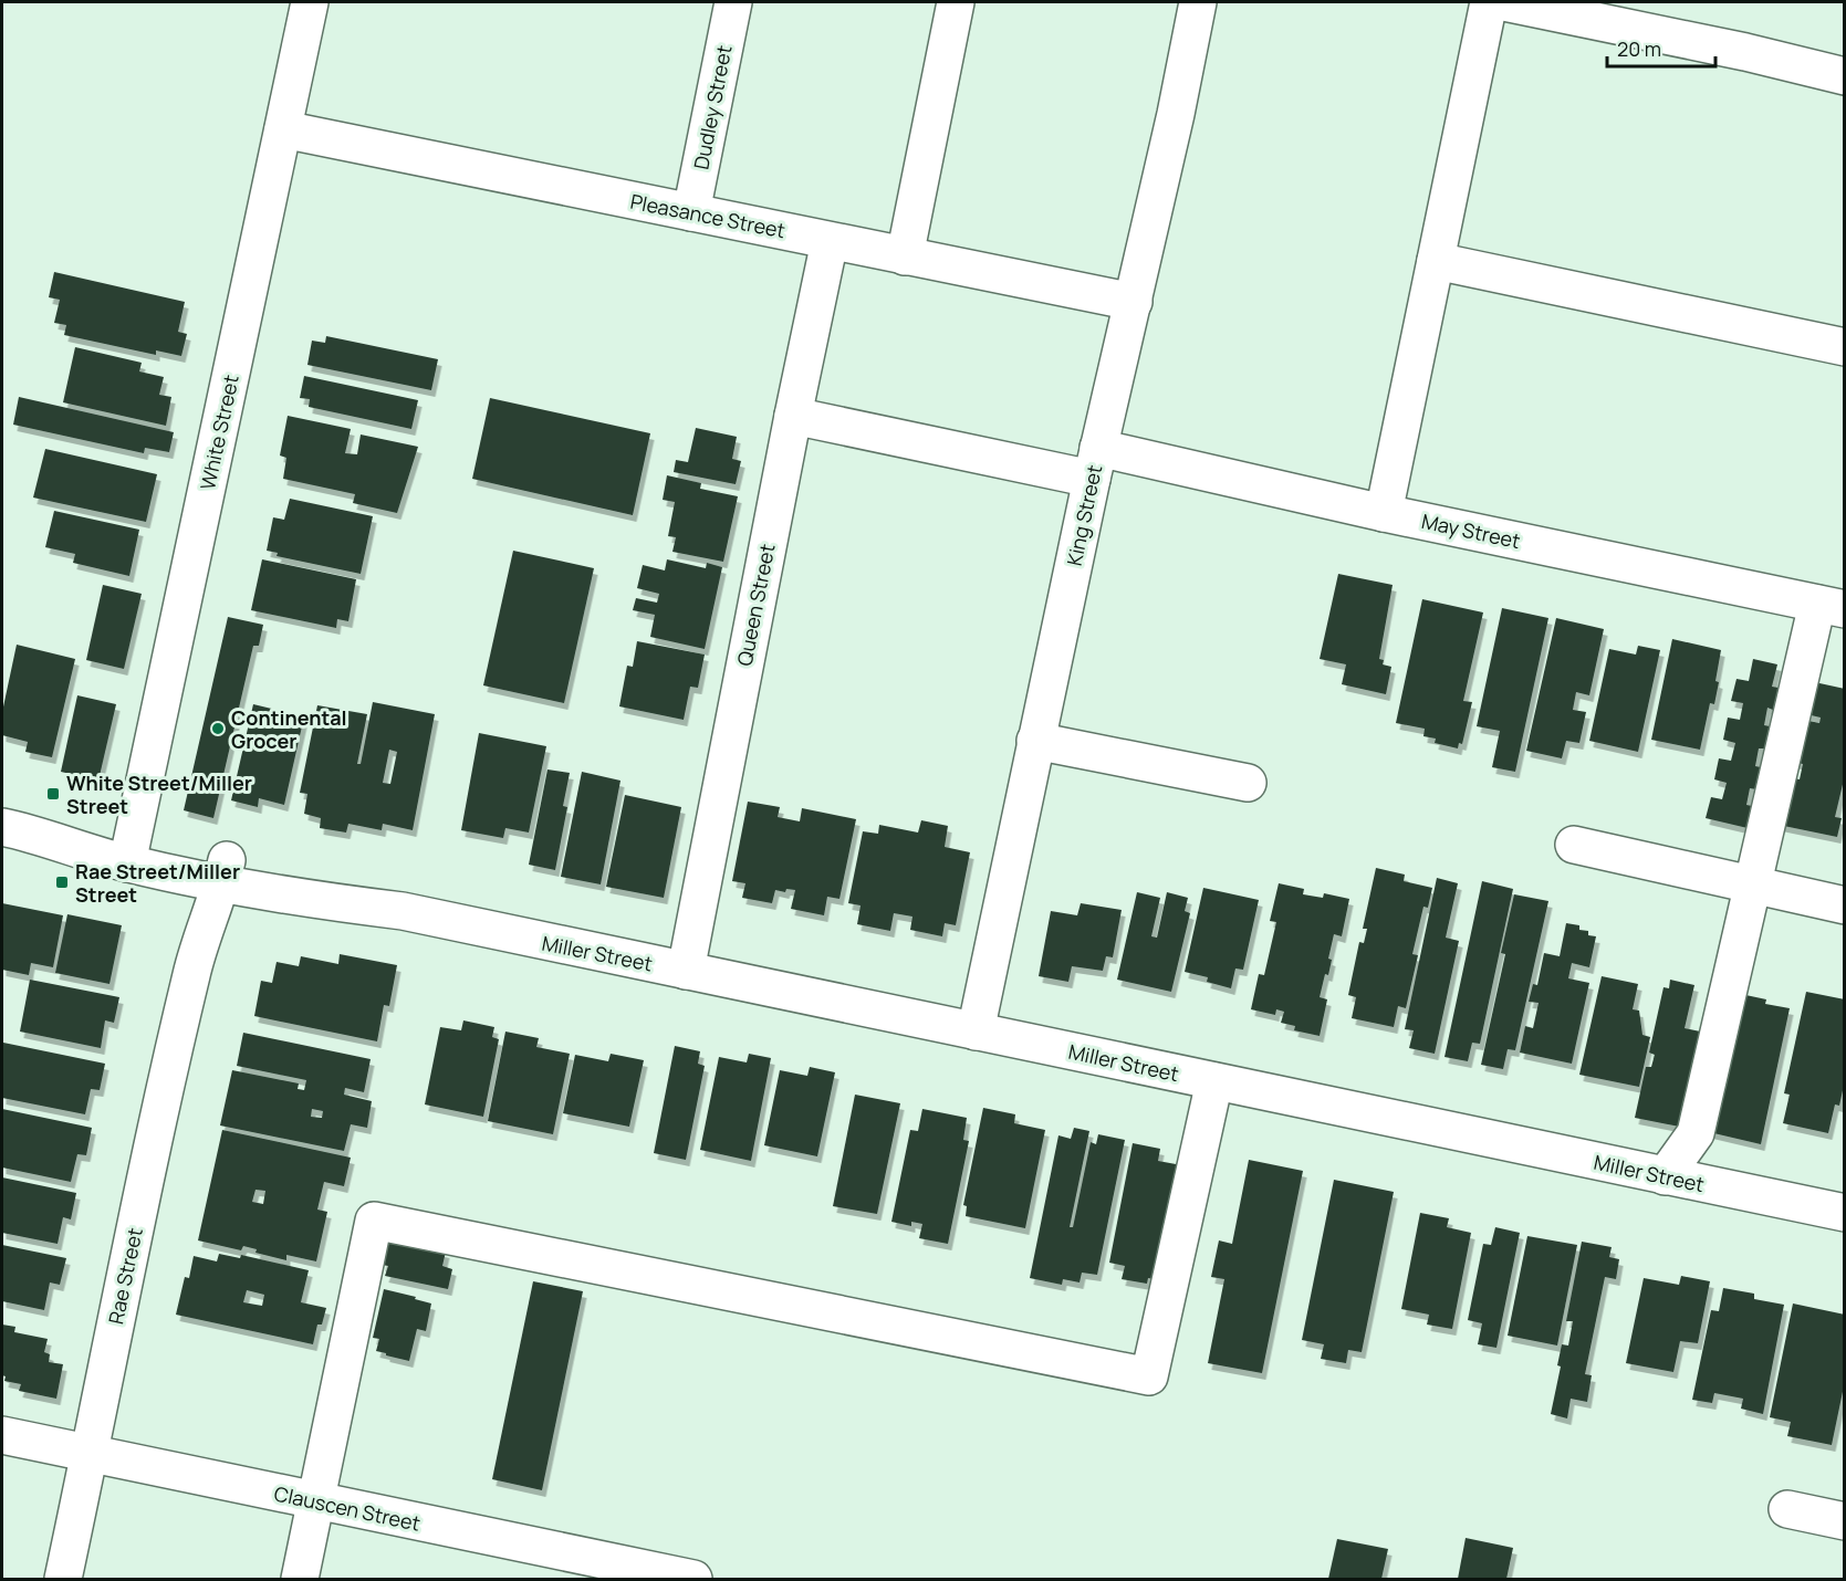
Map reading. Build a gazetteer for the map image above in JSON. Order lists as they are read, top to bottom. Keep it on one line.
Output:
{"streets":{"street":["Dudley Street","Pleasance Street","White Street","King Street","May Street","Queen Street","Miller Street","Rae Street","Clauscen Street"]},"crossings":[["Dudley Street","Pleasance Street"],["Pleasance Street","White Street"],["Pleasance Street","King Street"],["Pleasance Street","Queen Street"],["White Street","Miller Street"],["King Street","May Street"],["King Street","Miller Street"],["May Street","Queen Street"],["Queen Street","Miller Street"],["Miller Street","Rae Street"],["Rae Street","Clauscen Street"]],"places":{"other":["Continental Grocer"],"transit":["White Street/Miller Street","Rae Street/Miller Street"]},"scale_bar":"20 m"}
